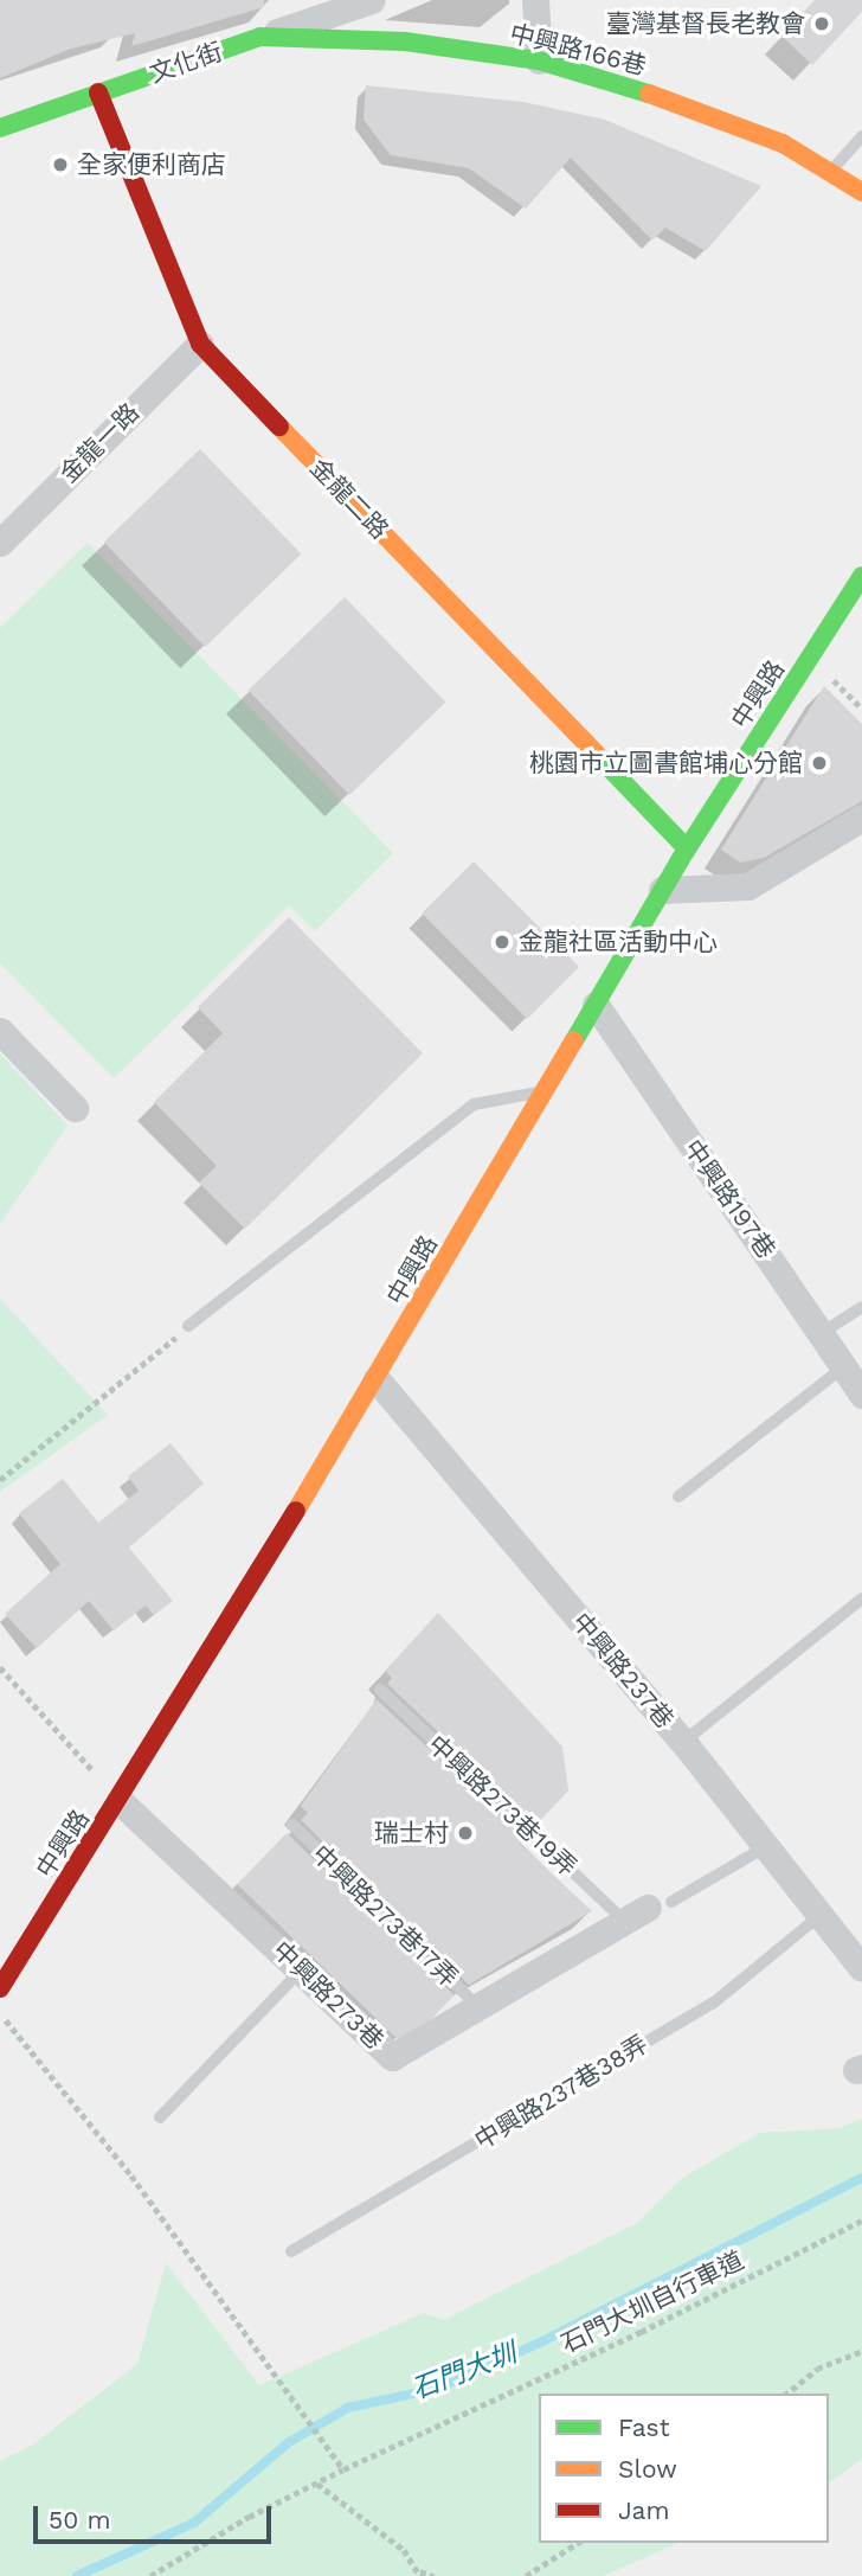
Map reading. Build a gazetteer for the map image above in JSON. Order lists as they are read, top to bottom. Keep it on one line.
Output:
{"streets":{"street":["中興路166巷","文化街","金龍一路","金龍二路","中興路","中興路197巷","中興路237巷","中興路273巷"],"lane":["中興路273巷19弄","中興路273巷17弄","中興路237巷38弄"],"path":["石門大圳自行車道"]},"crossings":[["中興路166巷","文化街"],["文化街","金龍二路"],["金龍一路","金龍二路"],["金龍二路","中興路"],["中興路","中興路197巷"],["中興路","中興路237巷"],["中興路","中興路273巷"],["中興路237巷","中興路237巷38弄"],["中興路273巷19弄","中興路273巷"],["中興路273巷17弄","中興路273巷"]],"water":["石門大圳"],"places":["臺灣基督長老教會","全家便利商店","桃園市立圖書館埔心分館","金龍社區活動中心","瑞士村"],"legend":["Fast","Slow","Jam"],"scale_bar":"50 m"}
